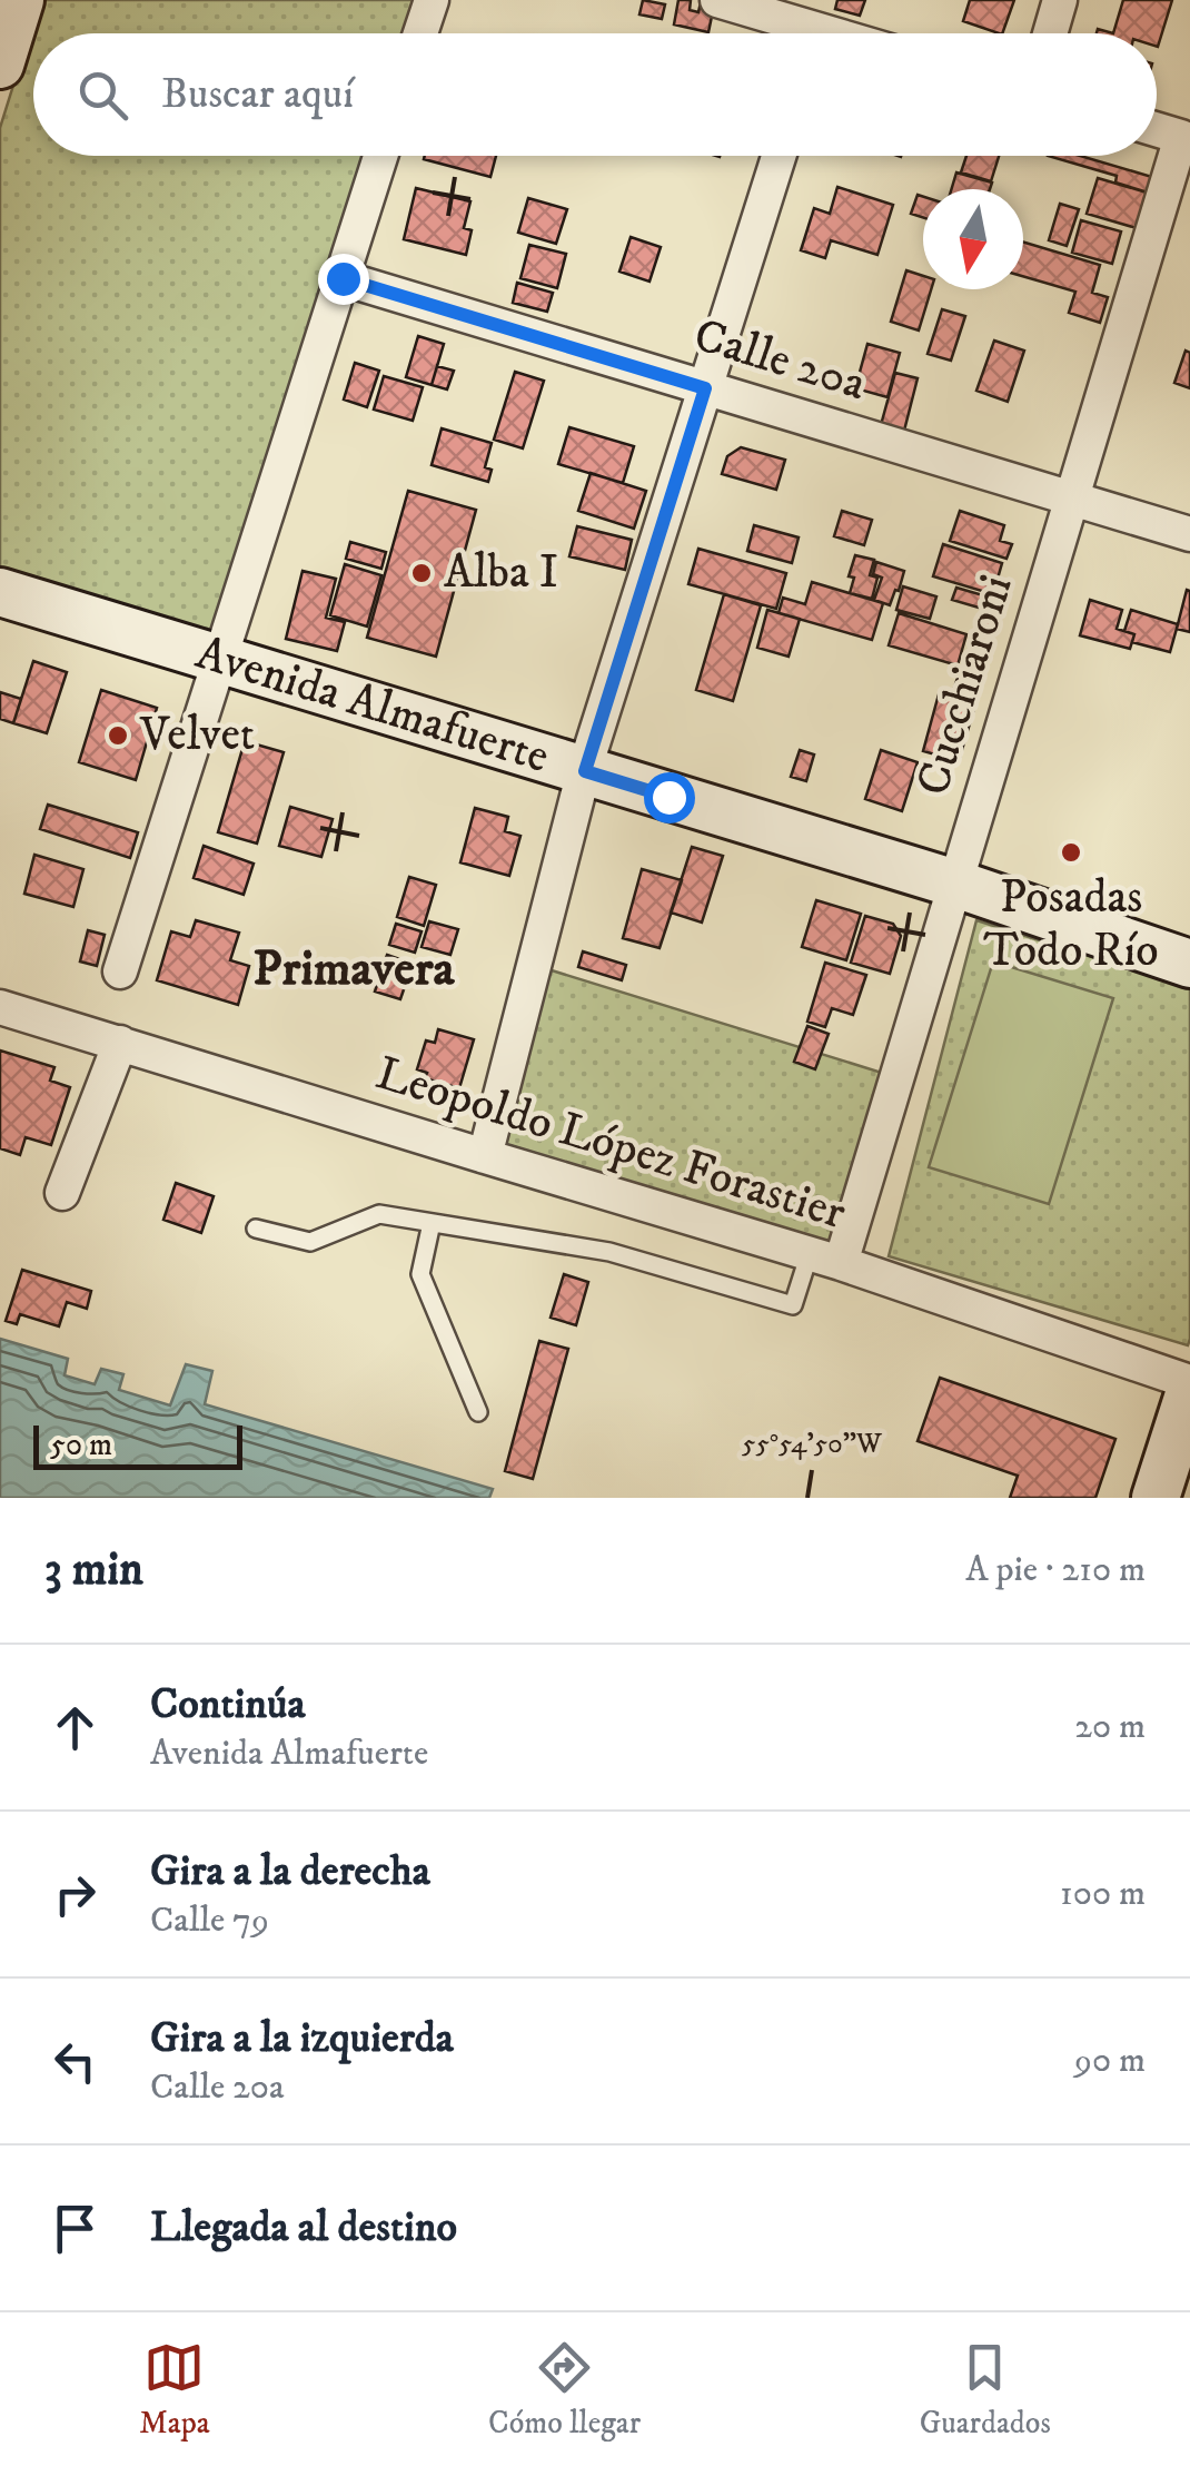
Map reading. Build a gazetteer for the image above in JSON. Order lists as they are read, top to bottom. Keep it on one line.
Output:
{"streets":{"main road":["Avenida Almafuerte"],"street":["Calle 20a","Cucchiaroni","Leopoldo López Forastier"]},"crossings":[["Calle 20a","Cucchiaroni"],["Cucchiaroni","Avenida Almafuerte"],["Cucchiaroni","Leopoldo López Forastier"]],"districts":["Primavera"],"places":["Alba I","Velvet","Posadas Todo Río"],"scale_bar":"50 m","north":"bottom","page":{"search":"Buscar aquí","scale":"50 m","heading":["3 min","A pie · 210 m"],"list":[["Continúa","Avenida Almafuerte","20 m"],["Gira a la derecha","Calle 79","100 m"],["Gira a la izquierda","Calle 20a","90 m"],"Llegada al destino"],"nav":["Mapa","Cómo llegar","Guardados"]},"coordinates":["55°54'50\"W"]}
